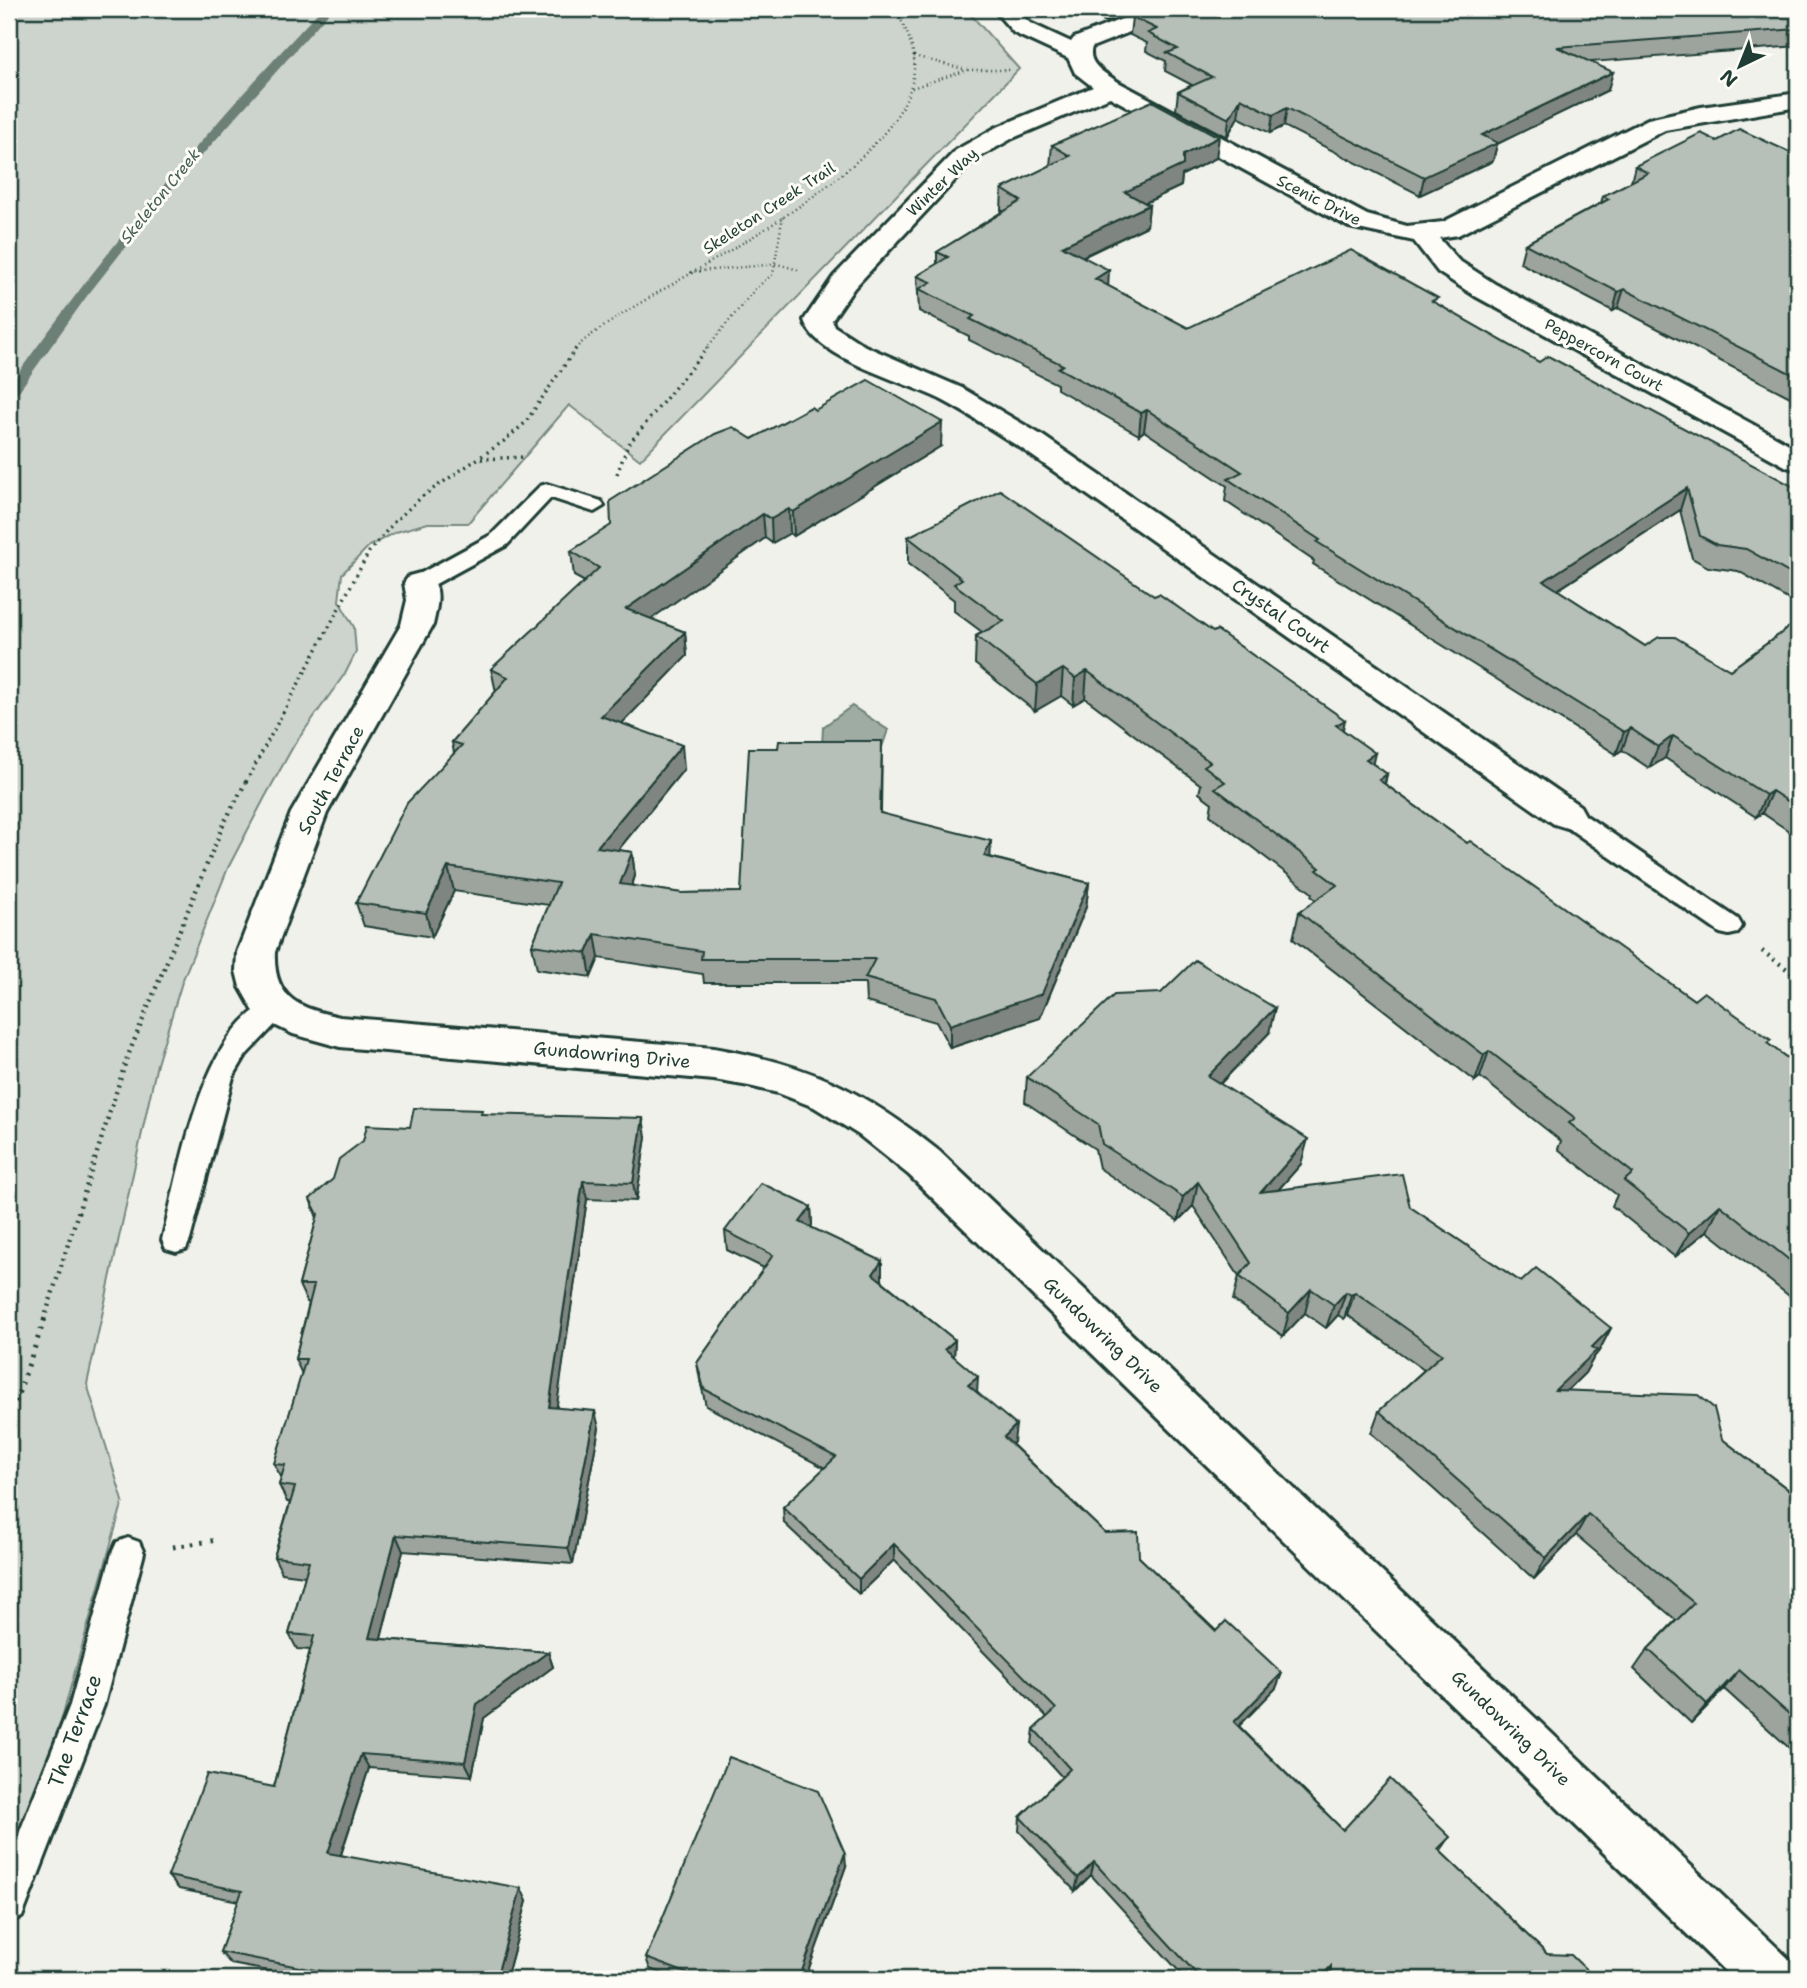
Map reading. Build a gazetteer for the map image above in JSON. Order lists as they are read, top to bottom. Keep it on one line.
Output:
{"streets":{"street":["Winter Way","Scenic Drive","Peppercorn Court","Crystal Court","South Terrace","Gundowring Drive"],"lane":["The Terrace"],"path":["Skeleton Creek Trail"]},"crossings":[["Winter Way","Scenic Drive"],["Winter Way","Crystal Court"],["Scenic Drive","Peppercorn Court"],["South Terrace","Gundowring Drive"]],"water":["Skeleton Creek"],"north":"bottom left"}
